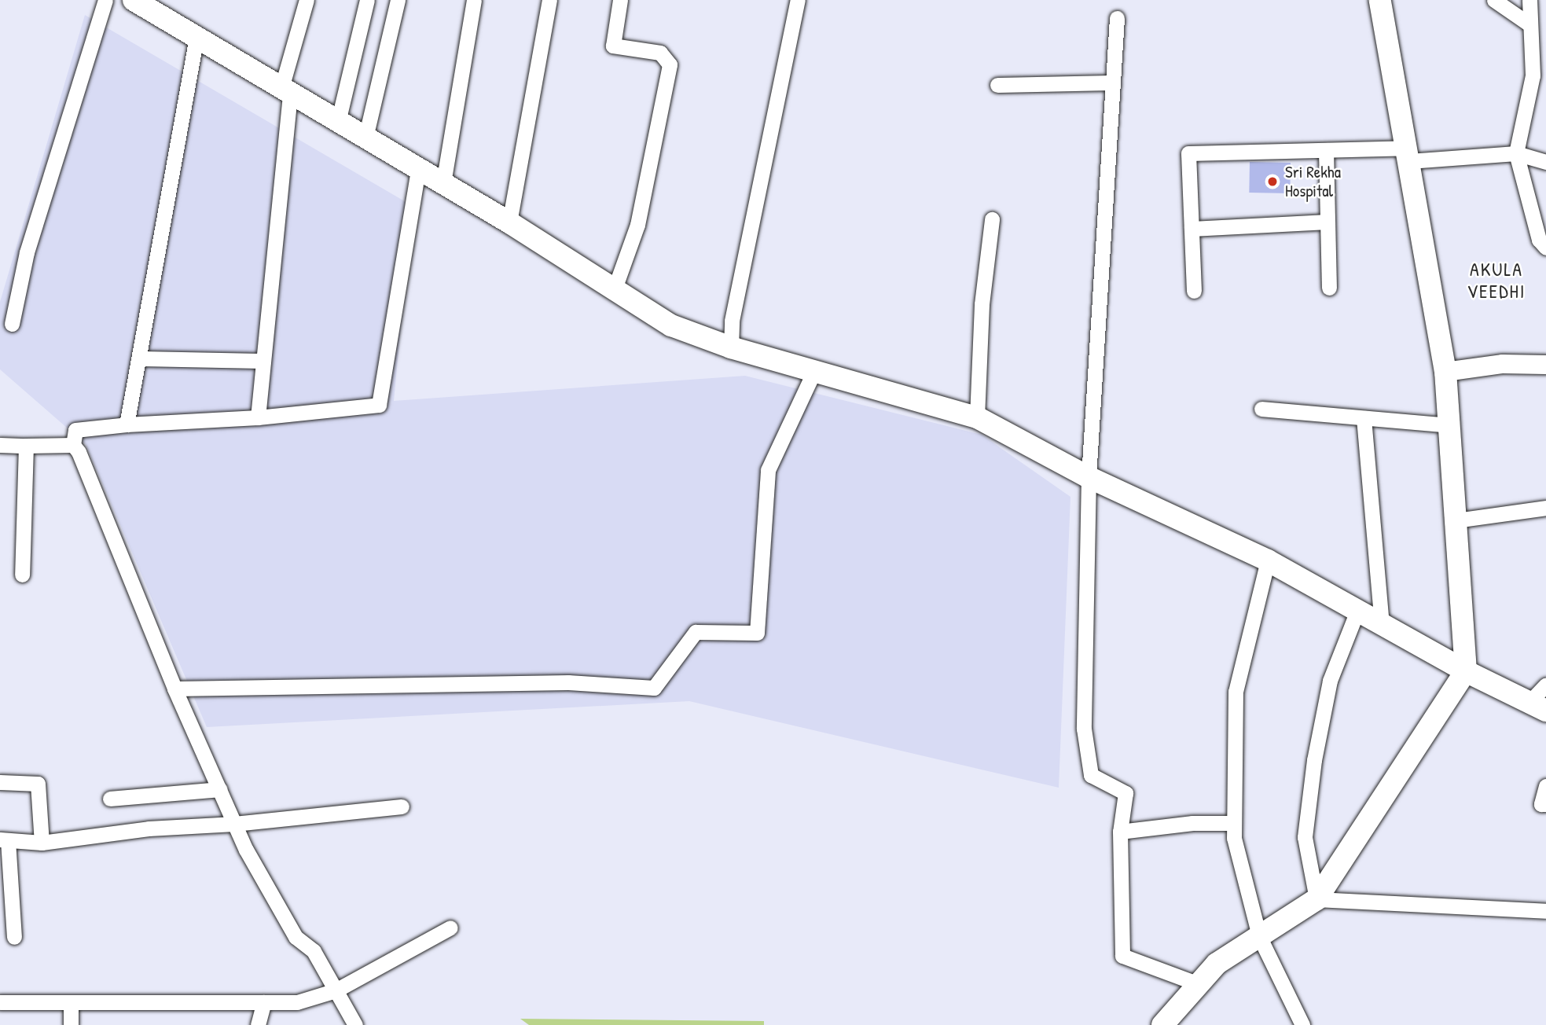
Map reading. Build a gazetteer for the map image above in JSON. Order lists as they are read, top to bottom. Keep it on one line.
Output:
{"districts":["AKULA VEEDHI"],"places":["Sri Rekha Hospital"]}
